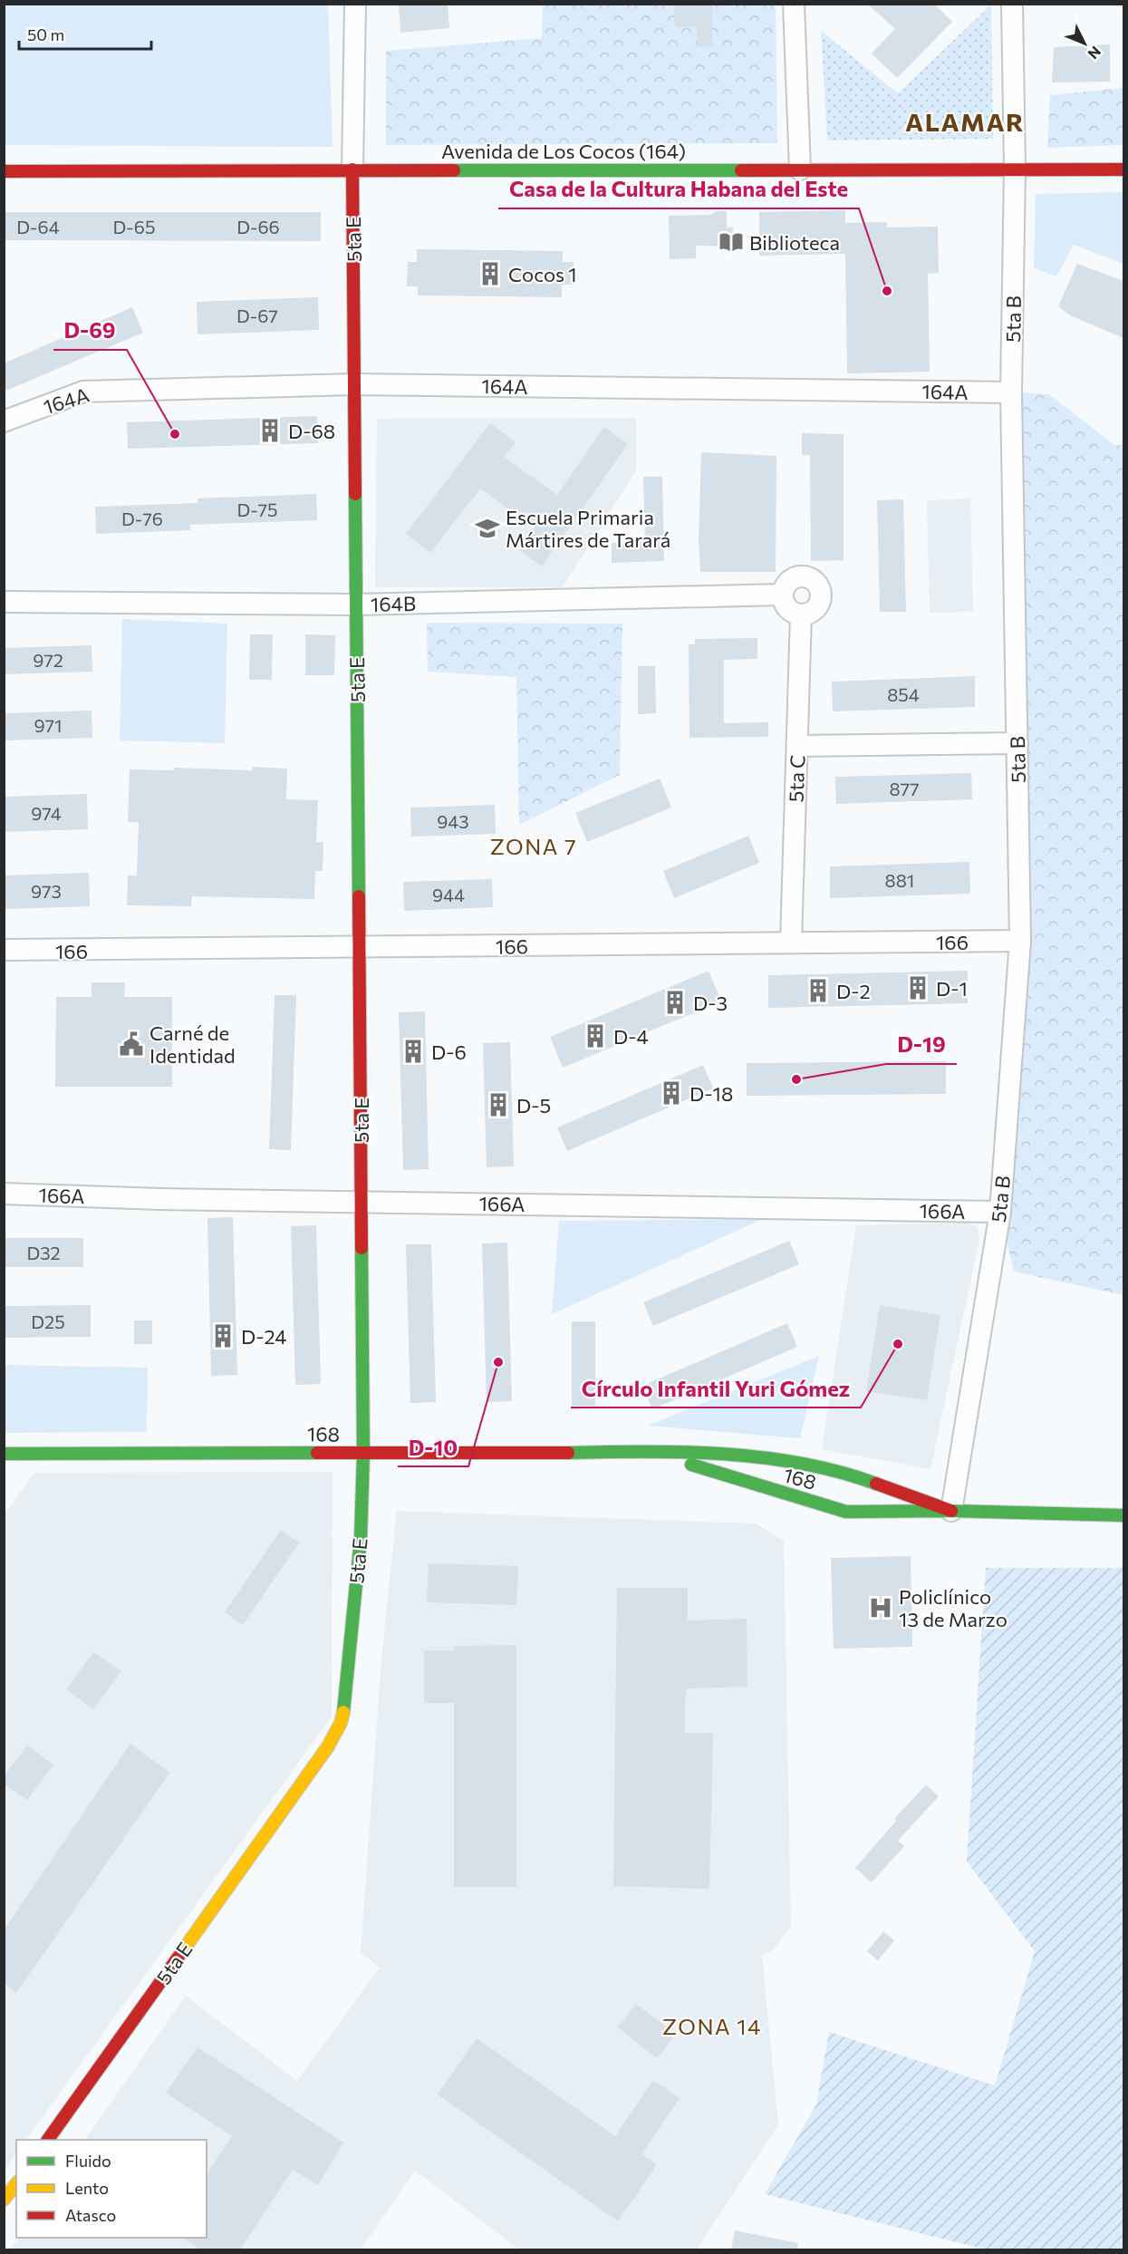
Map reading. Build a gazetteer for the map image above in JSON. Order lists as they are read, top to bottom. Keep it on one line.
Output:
{"streets":{"street":["Avenida de Los Cocos (164)","5ta E","5ta B","164A","164B","5ta C","166","166A","168"]},"crossings":[["Avenida de Los Cocos (164)","5ta E"],["Avenida de Los Cocos (164)","5ta B"],["5ta E","164A"],["5ta E","164B"],["5ta E","166"],["5ta E","166A"],["5ta E","168"],["5ta B","164A"],["5ta B","166"],["5ta B","166A"],["5ta B","168"],["164B","5ta C"],["5ta C","166"]],"districts":["ALAMAR","ZONA 7","ZONA 14"],"places":{"library":["Biblioteca"],"building":["Cocos 1","D-68","D-1","D-2","D-3","D-4","D-6","D-18","D-5","D-24"],"other":["Casa de la Cultura Habana del Este","D-69","D-19","Círculo Infantil Yuri Gómez","D-10"],"school or university":["Escuela Primaria Mártires de Tarará"],"public building":["Carné de Identidad"],"hospital":["Policlínico 13 de Marzo"]},"house_numbers":["D-64","D-65","D-66","D-67","D-75","D-76","972","854","971","877","974","943","881","973","944","D32","D25"],"legend":["Fluido","Lento","Atasco"],"scale_bar":"50 m","north":"bottom right"}
